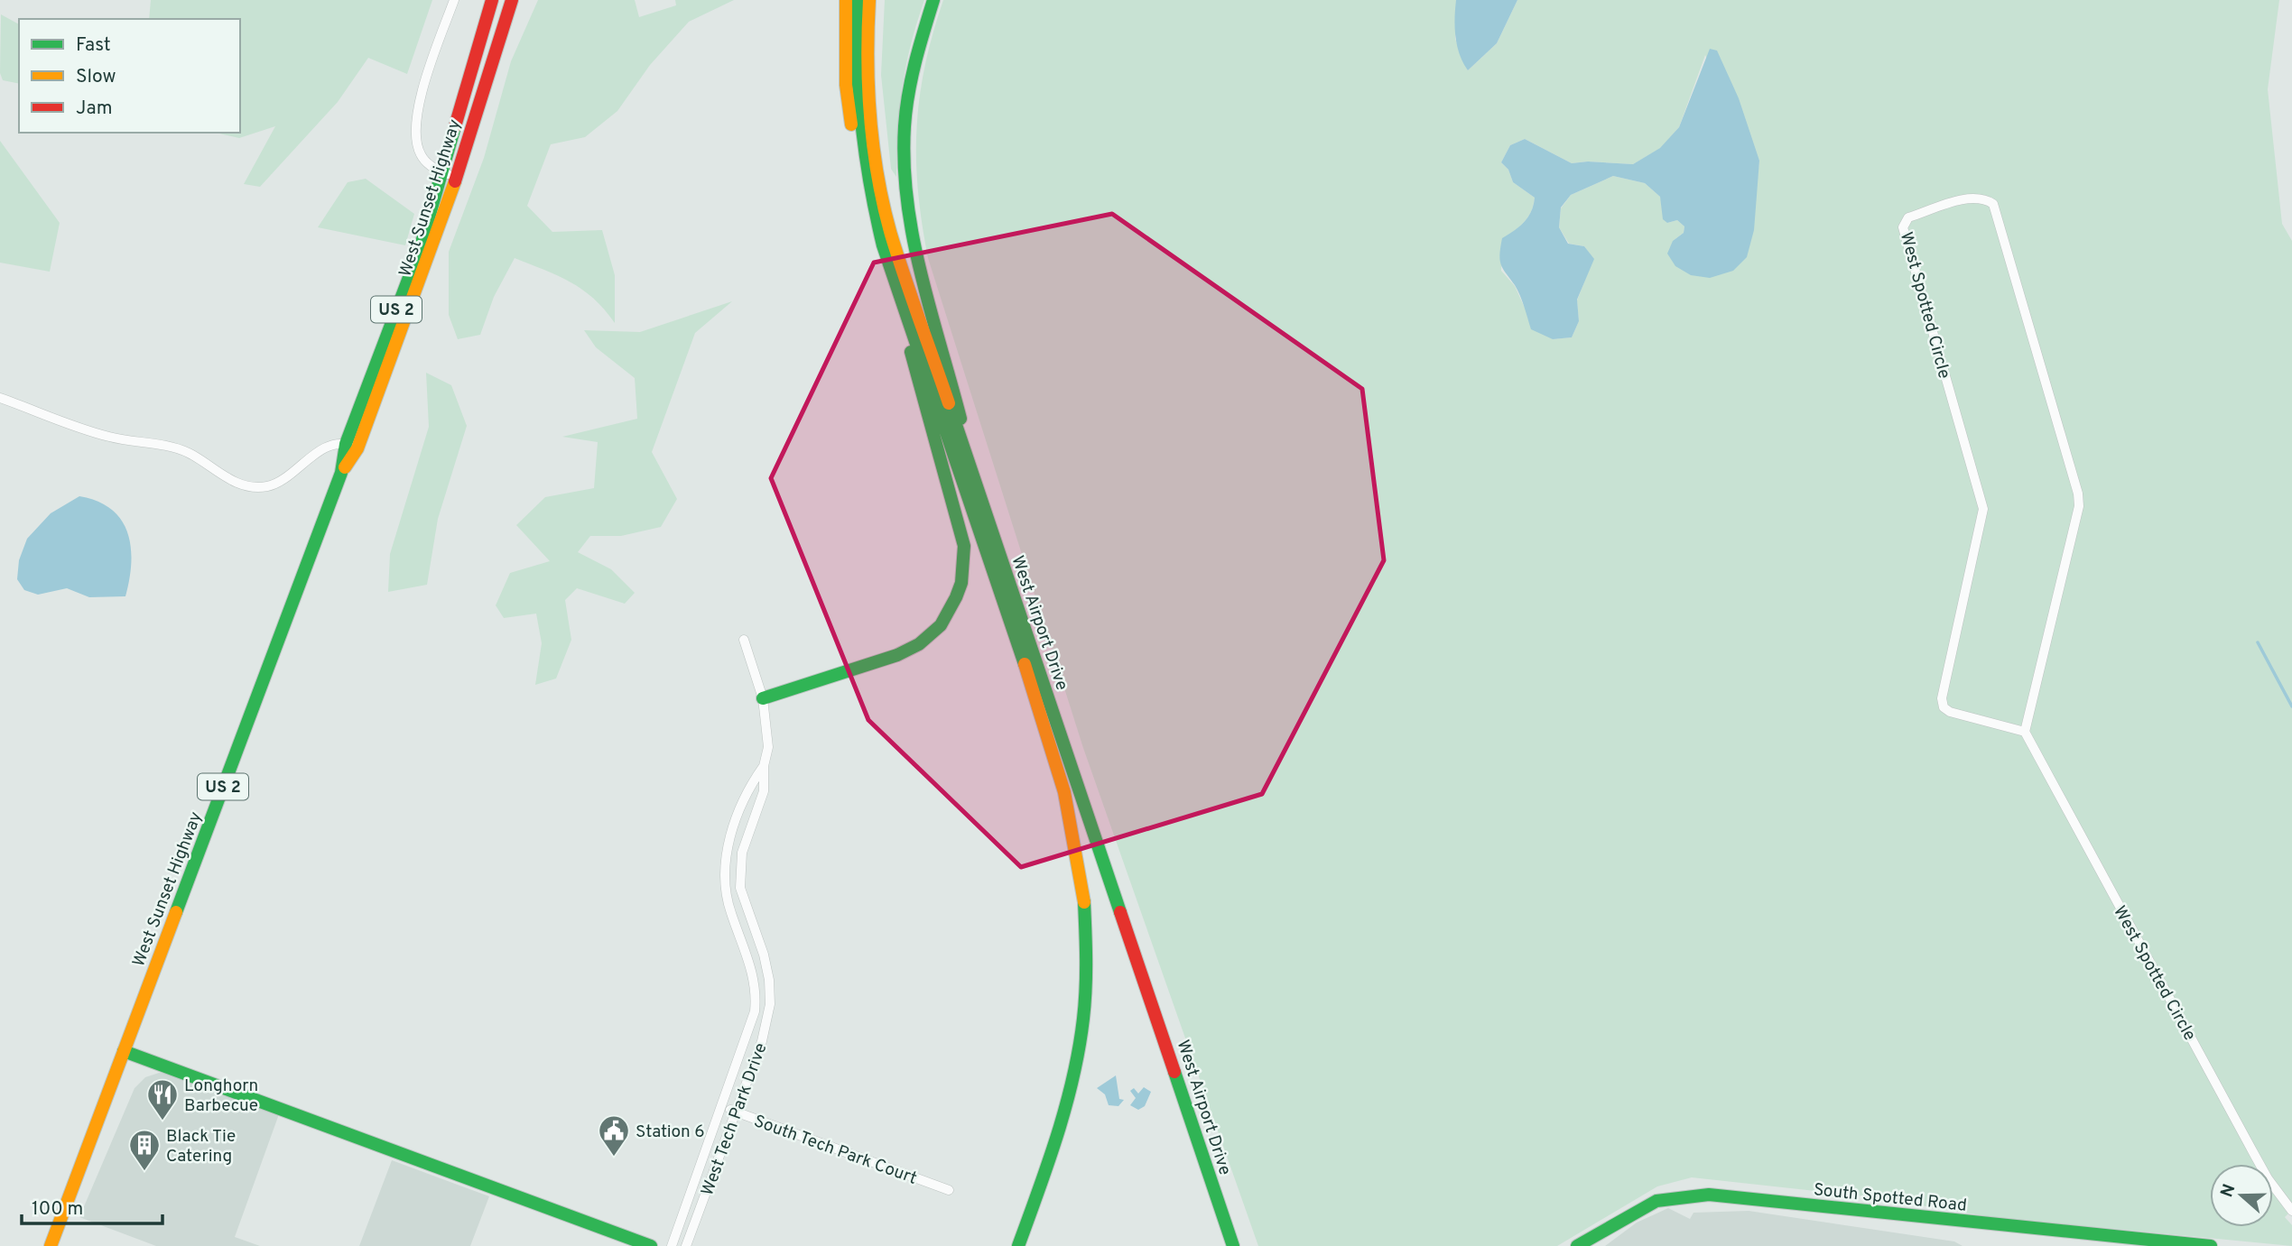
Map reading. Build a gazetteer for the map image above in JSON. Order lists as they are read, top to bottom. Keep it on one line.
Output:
{"streets":{"main road":["West Sunset Highway","US 2","West Airport Drive","South Spotted Road"],"street":["West Spotted Circle","West Tech Park Drive","South Tech Park Court"]},"crossings":[["West Tech Park Drive","South Tech Park Court"]],"places":{"restaurant":["Longhorn Barbecue"],"public building":["Station 6"],"building":["Black Tie Catering"]},"legend":["Fast","Slow","Jam"],"scale_bar":"100 m","north":"left"}
